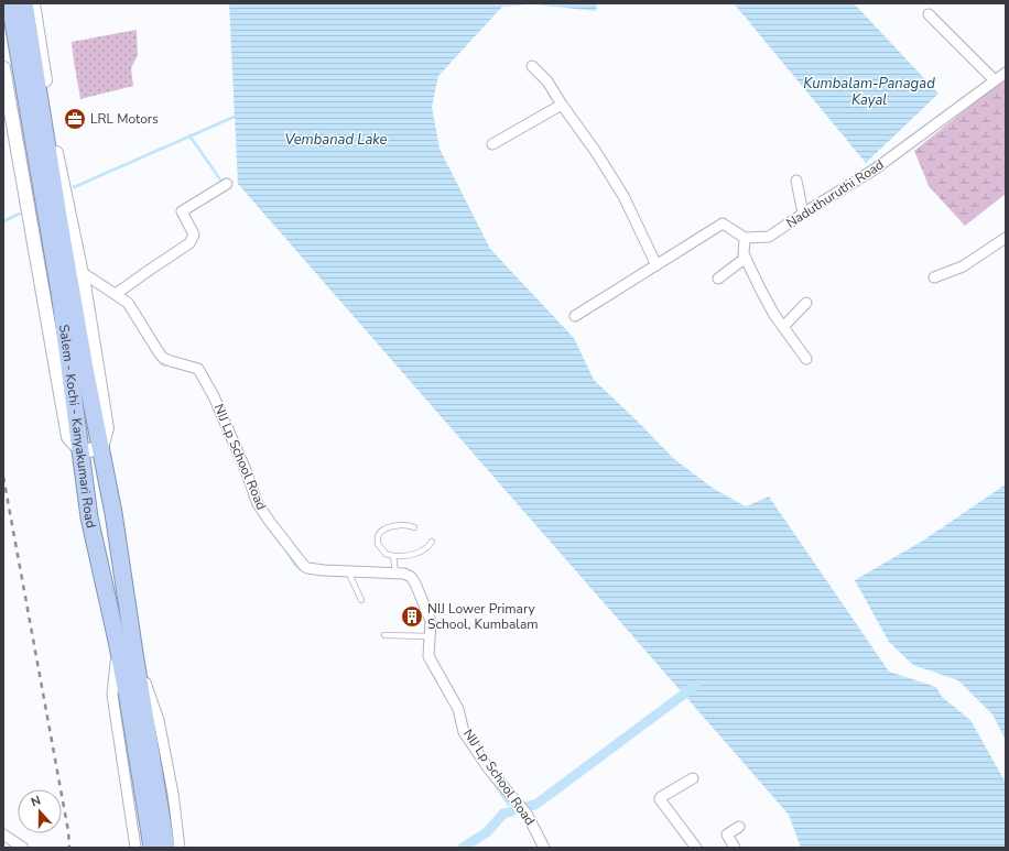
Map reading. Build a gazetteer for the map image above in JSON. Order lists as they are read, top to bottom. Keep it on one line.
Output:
{"streets":{"highway":["Salem - Kochi - Kanyakumari Road"],"street":["Naduthuruthi Road","NIJ Lp School Road"]},"water":["Kumbalam-Panagad Kayal","Vembanad Lake"],"places":{"office":["LRL Motors"],"building":["NIJ Lower Primary School, Kumbalam"]},"north":"top"}
